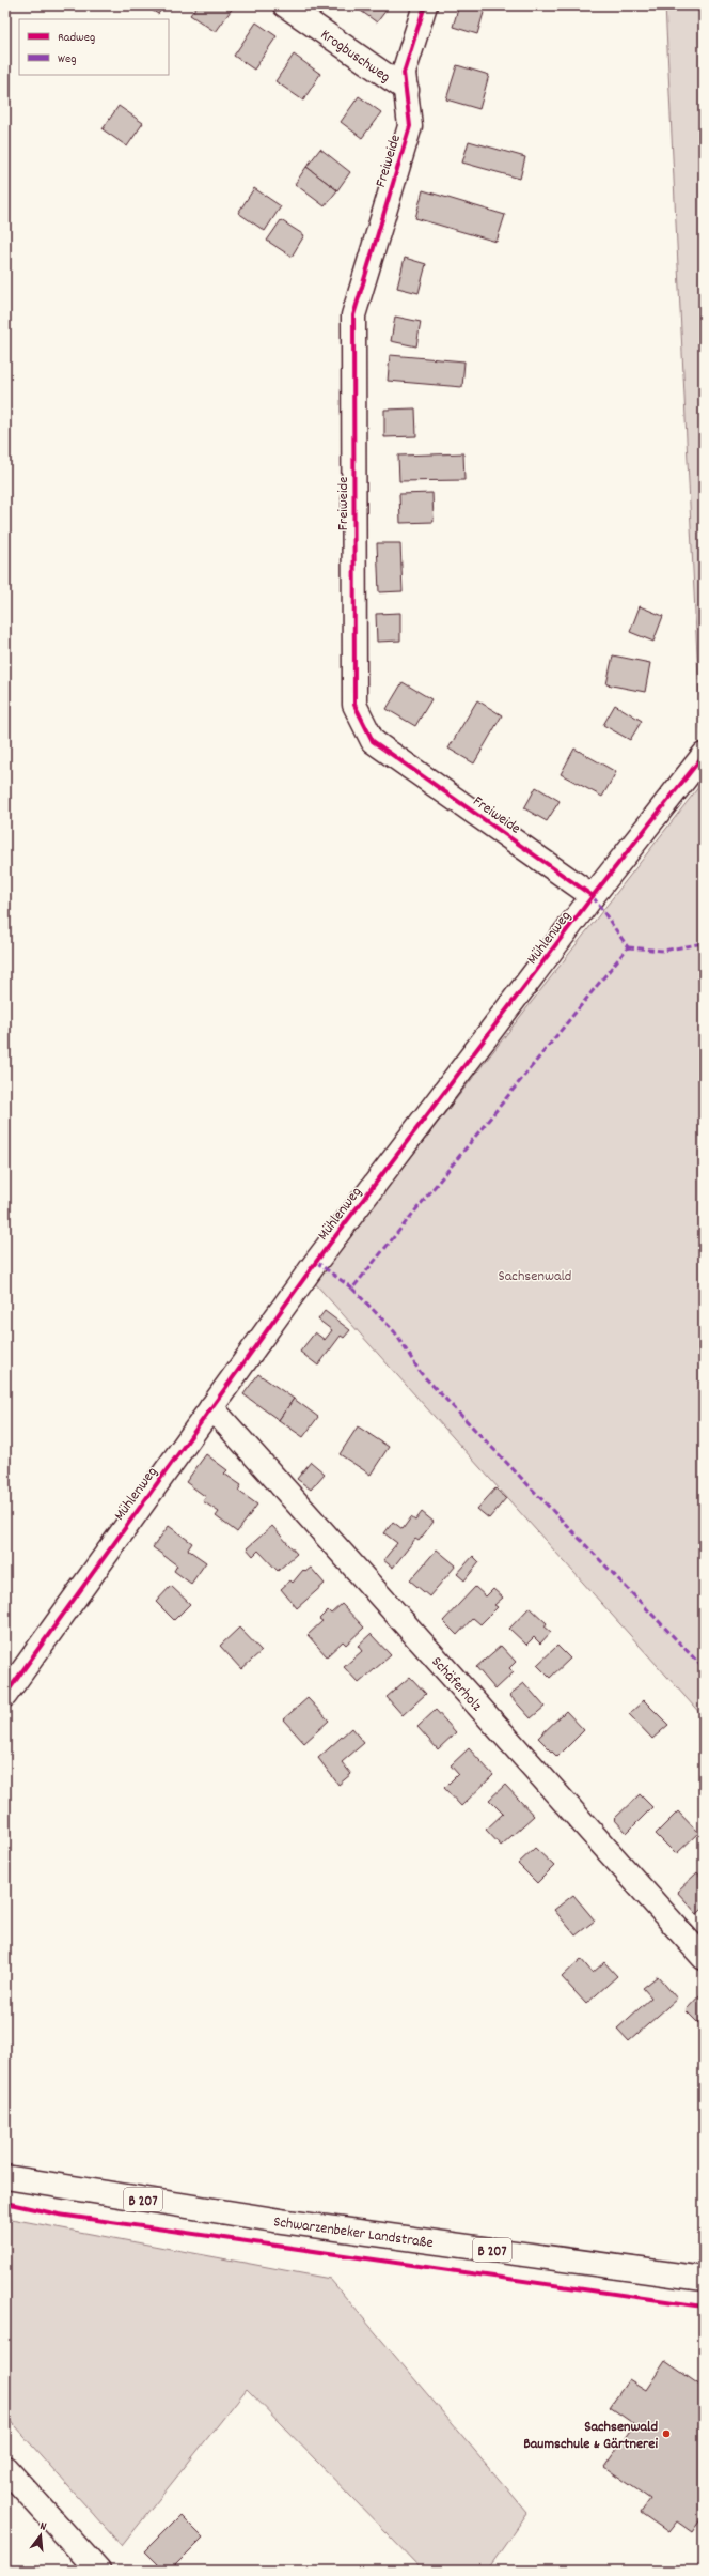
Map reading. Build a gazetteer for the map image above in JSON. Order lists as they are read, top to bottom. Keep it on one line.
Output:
{"streets":{"street":["Krogbuschweg","Freiweide","Mühlenweg","Schäferholz","B 207","Schwarzenbeker Landstraße"]},"crossings":[["Krogbuschweg","Freiweide"],["Freiweide","Mühlenweg"],["Mühlenweg","Schäferholz"]],"parks":["Sachsenwald"],"places":["Sachsenwald Baumschule & Gärtnerei"],"legend":["Radweg","Weg"],"north":"top"}
